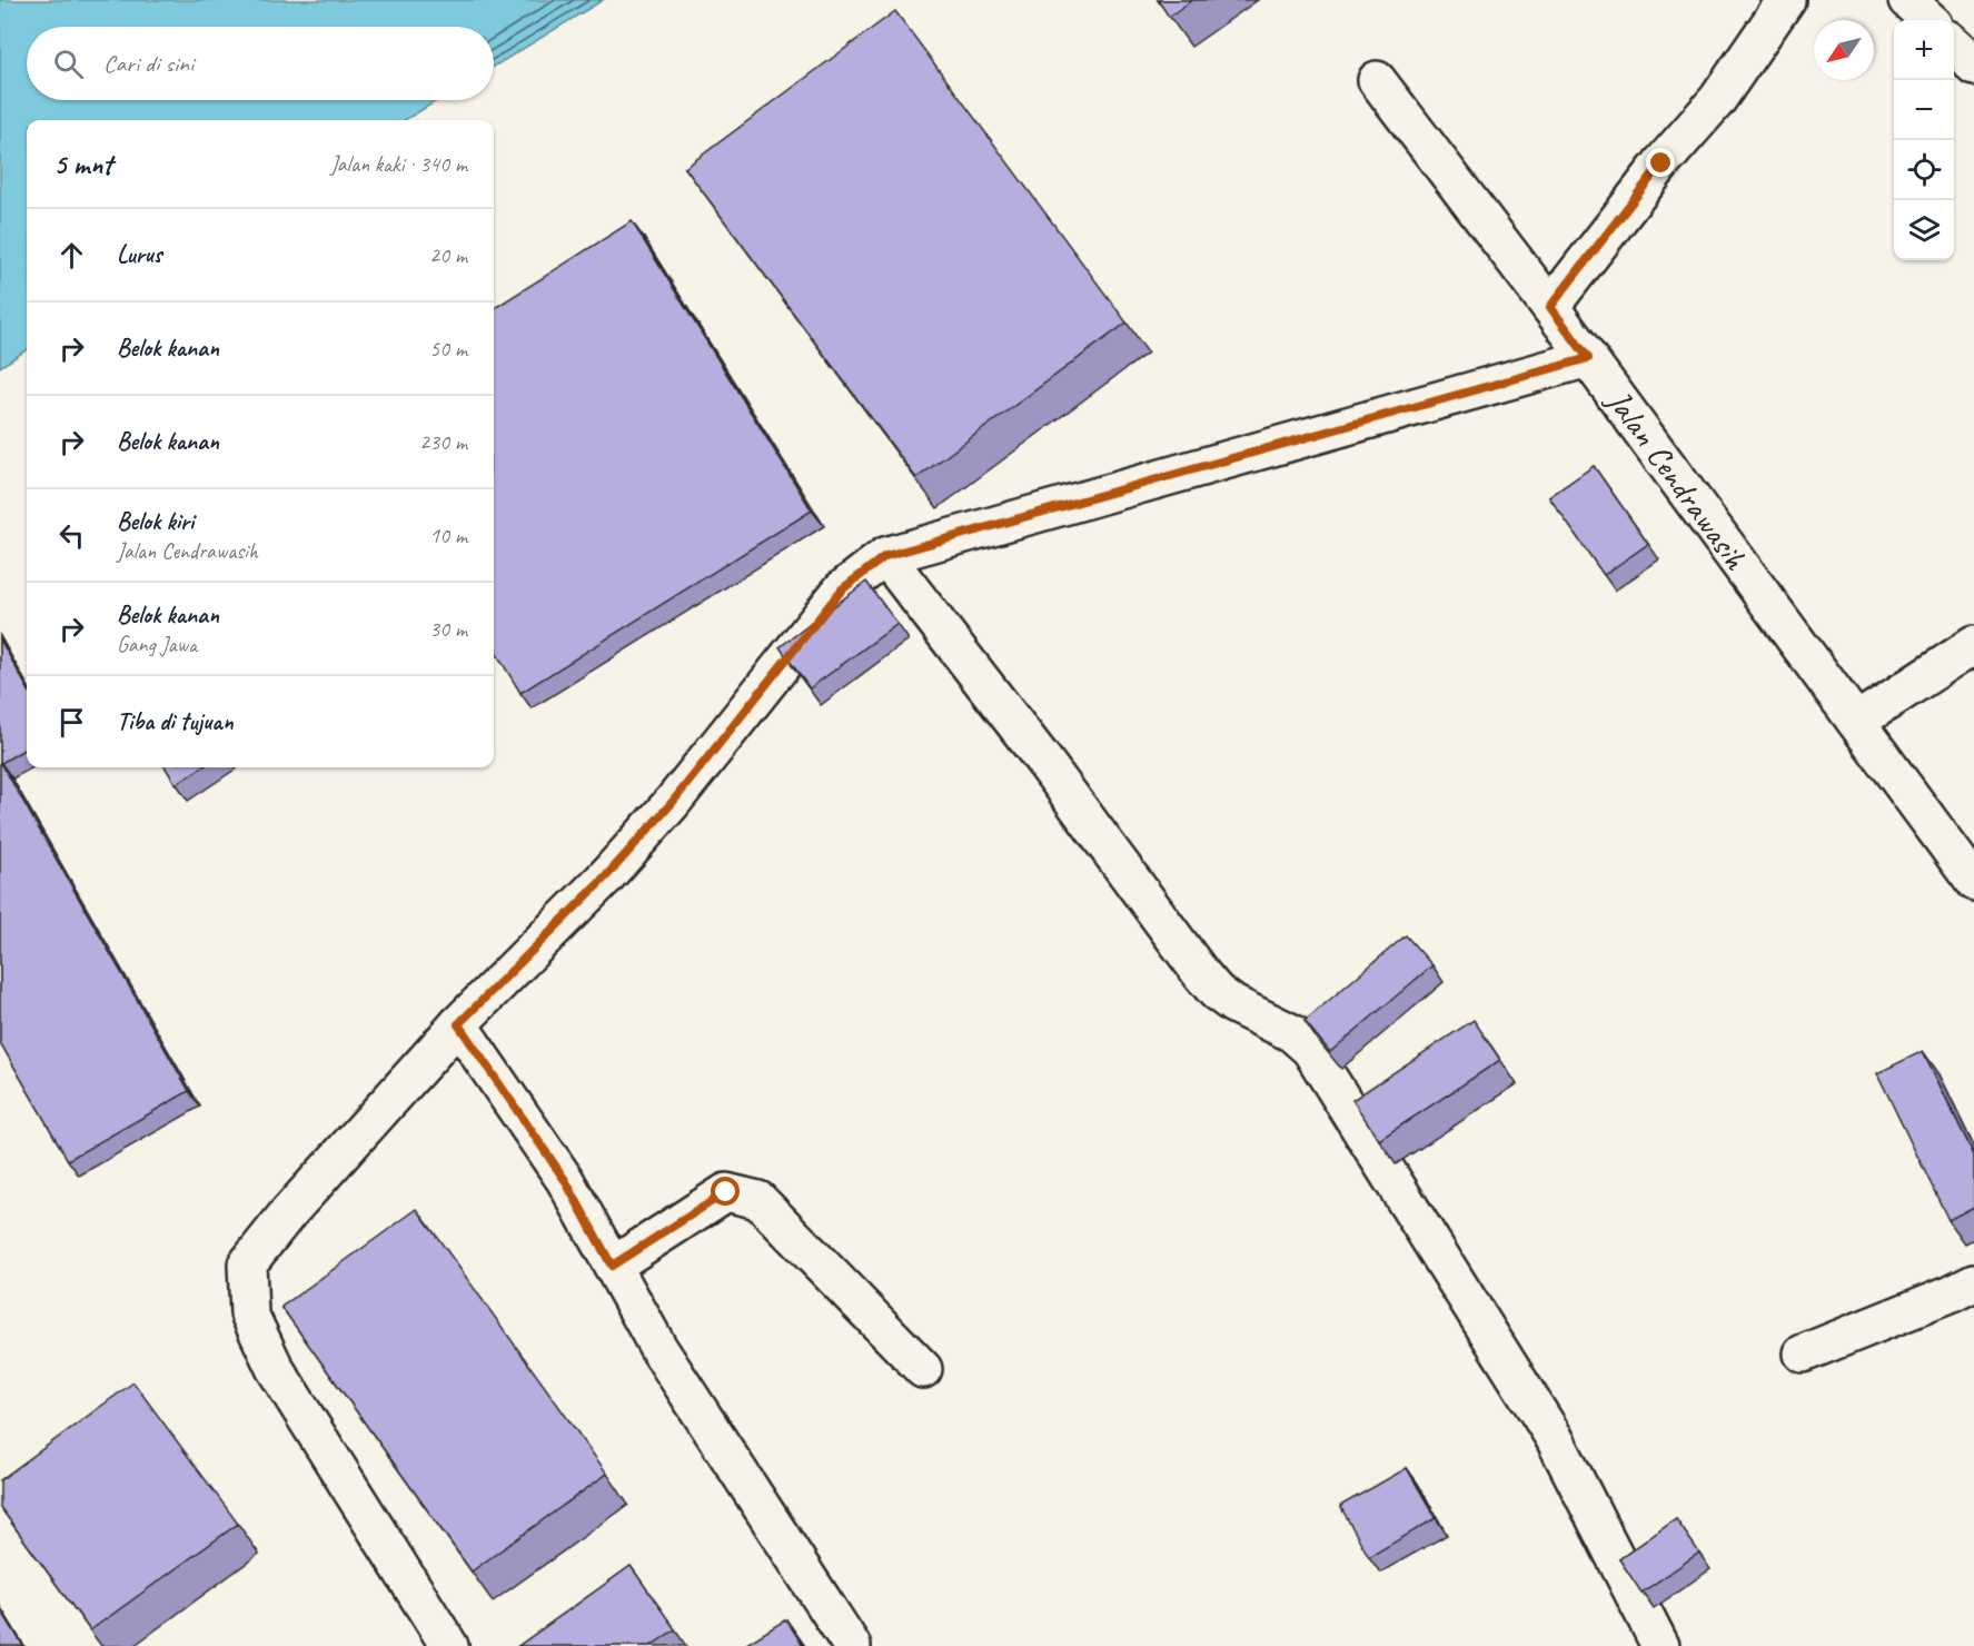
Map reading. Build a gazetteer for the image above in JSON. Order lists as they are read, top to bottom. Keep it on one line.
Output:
{"streets":{"street":["Jalan Cendrawasih"]},"north":"bottom left","page":{"map_buttons":["+","−"],"search":"Cari di sini","heading":["5 mnt","Jalan kaki · 340 m"],"list":[["Lurus","20 m"],["Belok kanan","50 m"],["Belok kanan","230 m"],["Belok kiri","Jalan Cendrawasih","10 m"],["Belok kanan","Gang Jawa","30 m"],"Tiba di tujuan"]}}
